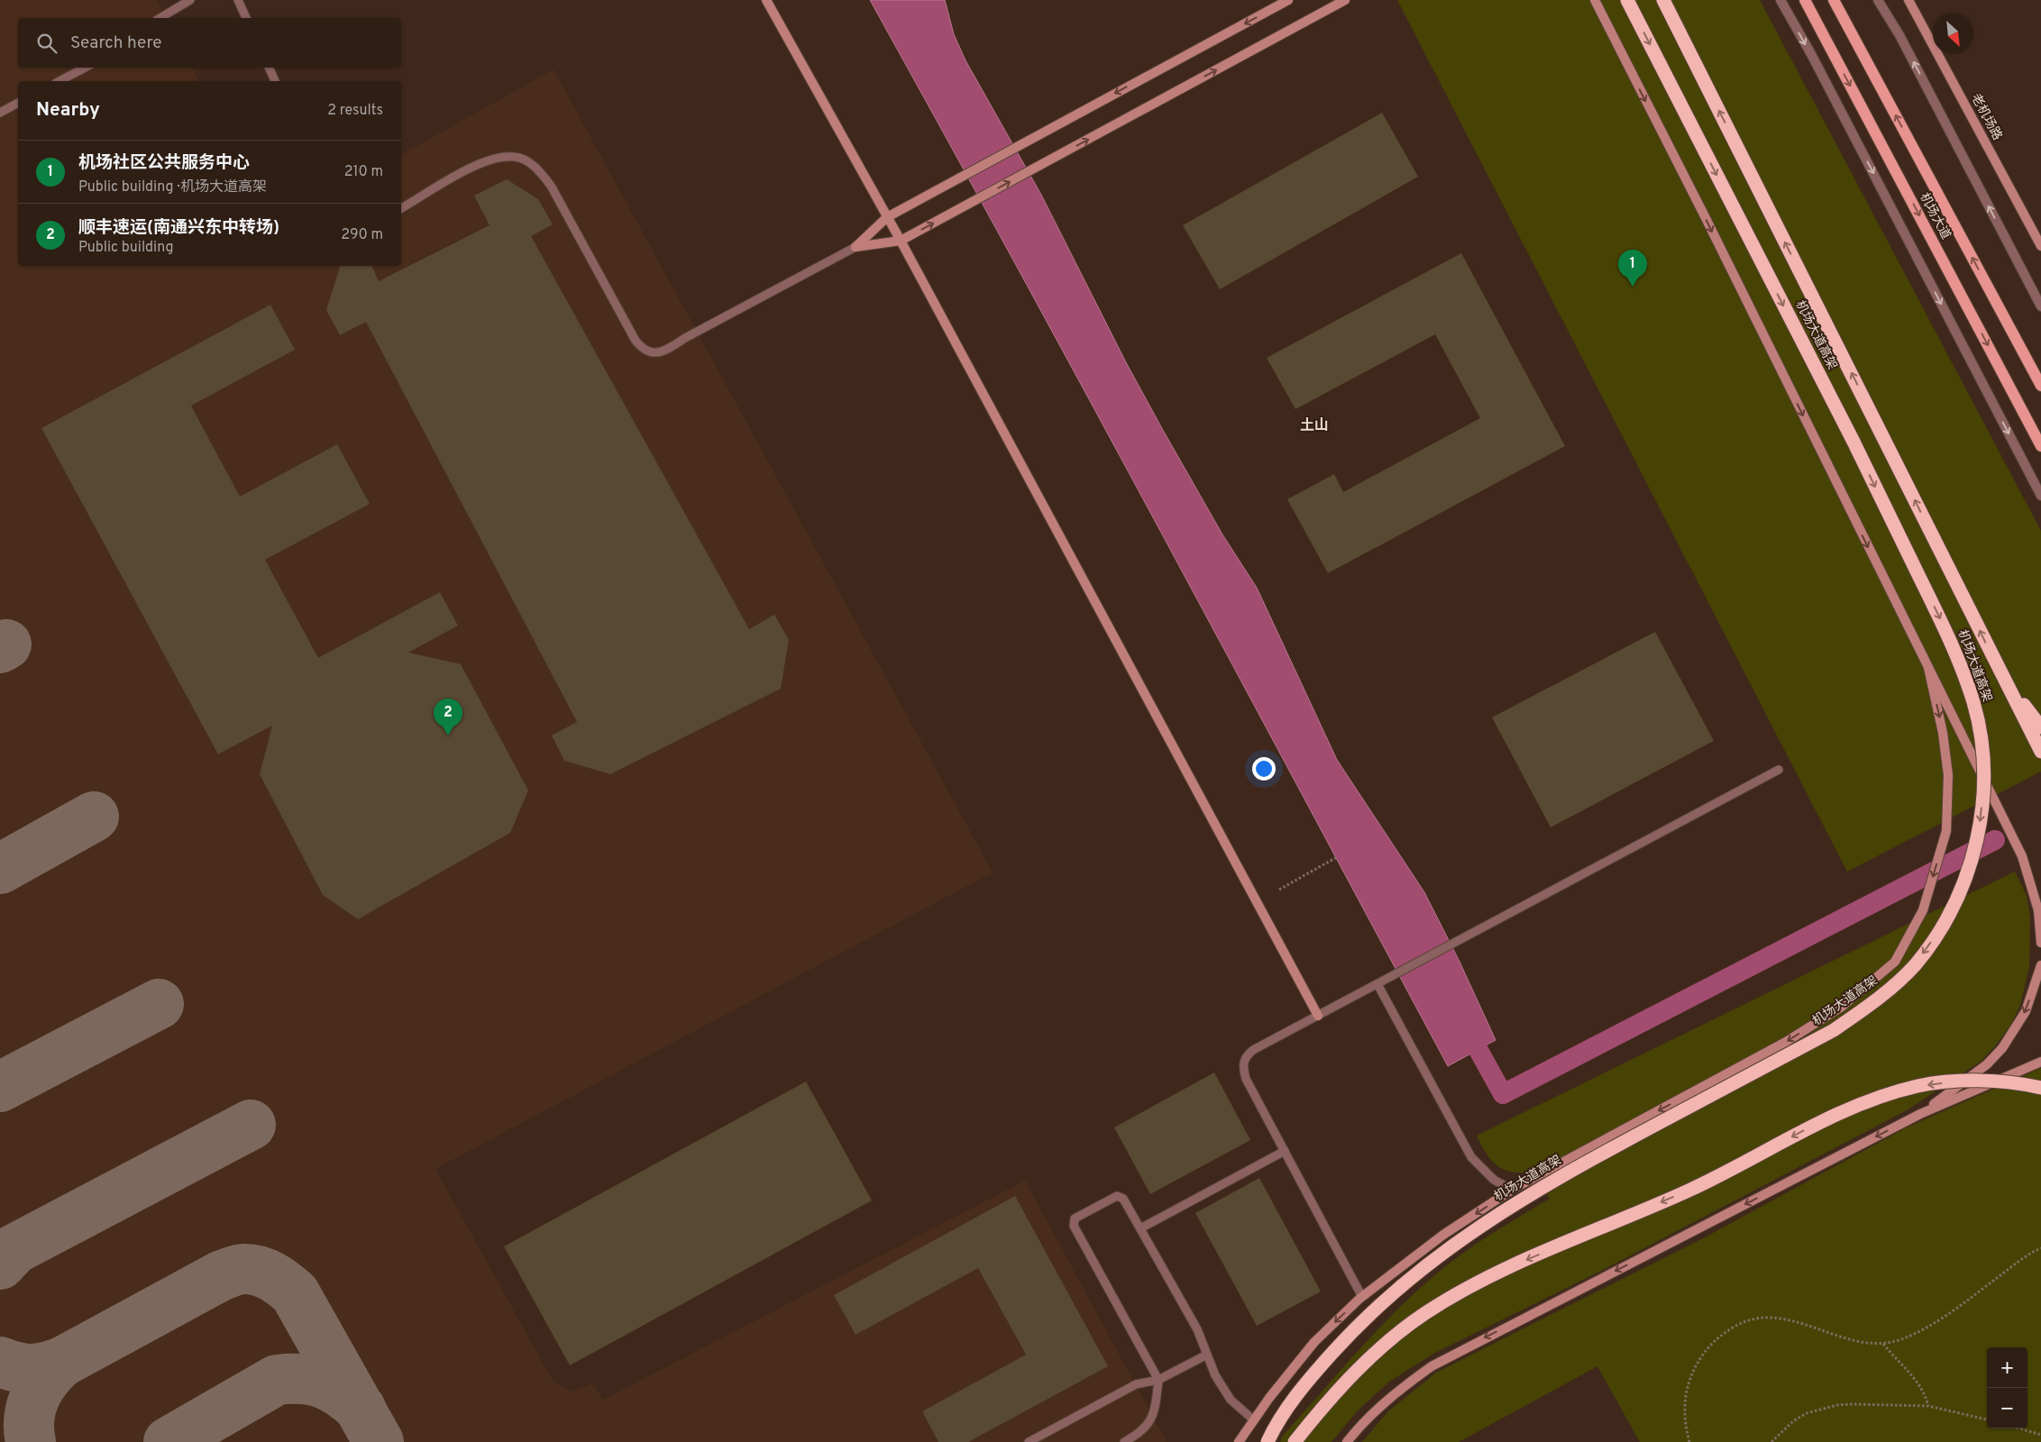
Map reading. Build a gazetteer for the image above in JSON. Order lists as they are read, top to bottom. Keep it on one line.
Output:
{"streets":{"highway":["机场大道高架"],"main road":["老机场路","机场大道"]},"districts":["土山"],"north":"bottom right","page":{"search":"Search here","heading":["Nearby","2 results"],"list":[{"mark":"1","name":"机场社区公共服务中心","note":"Public building · 机场大道高架","value":"210 m"},{"mark":"2","name":"顺丰速运(南通兴东中转场)","note":"Public building","value":"290 m"}],"pins":["1","2"],"map_buttons":["+","−"]}}
